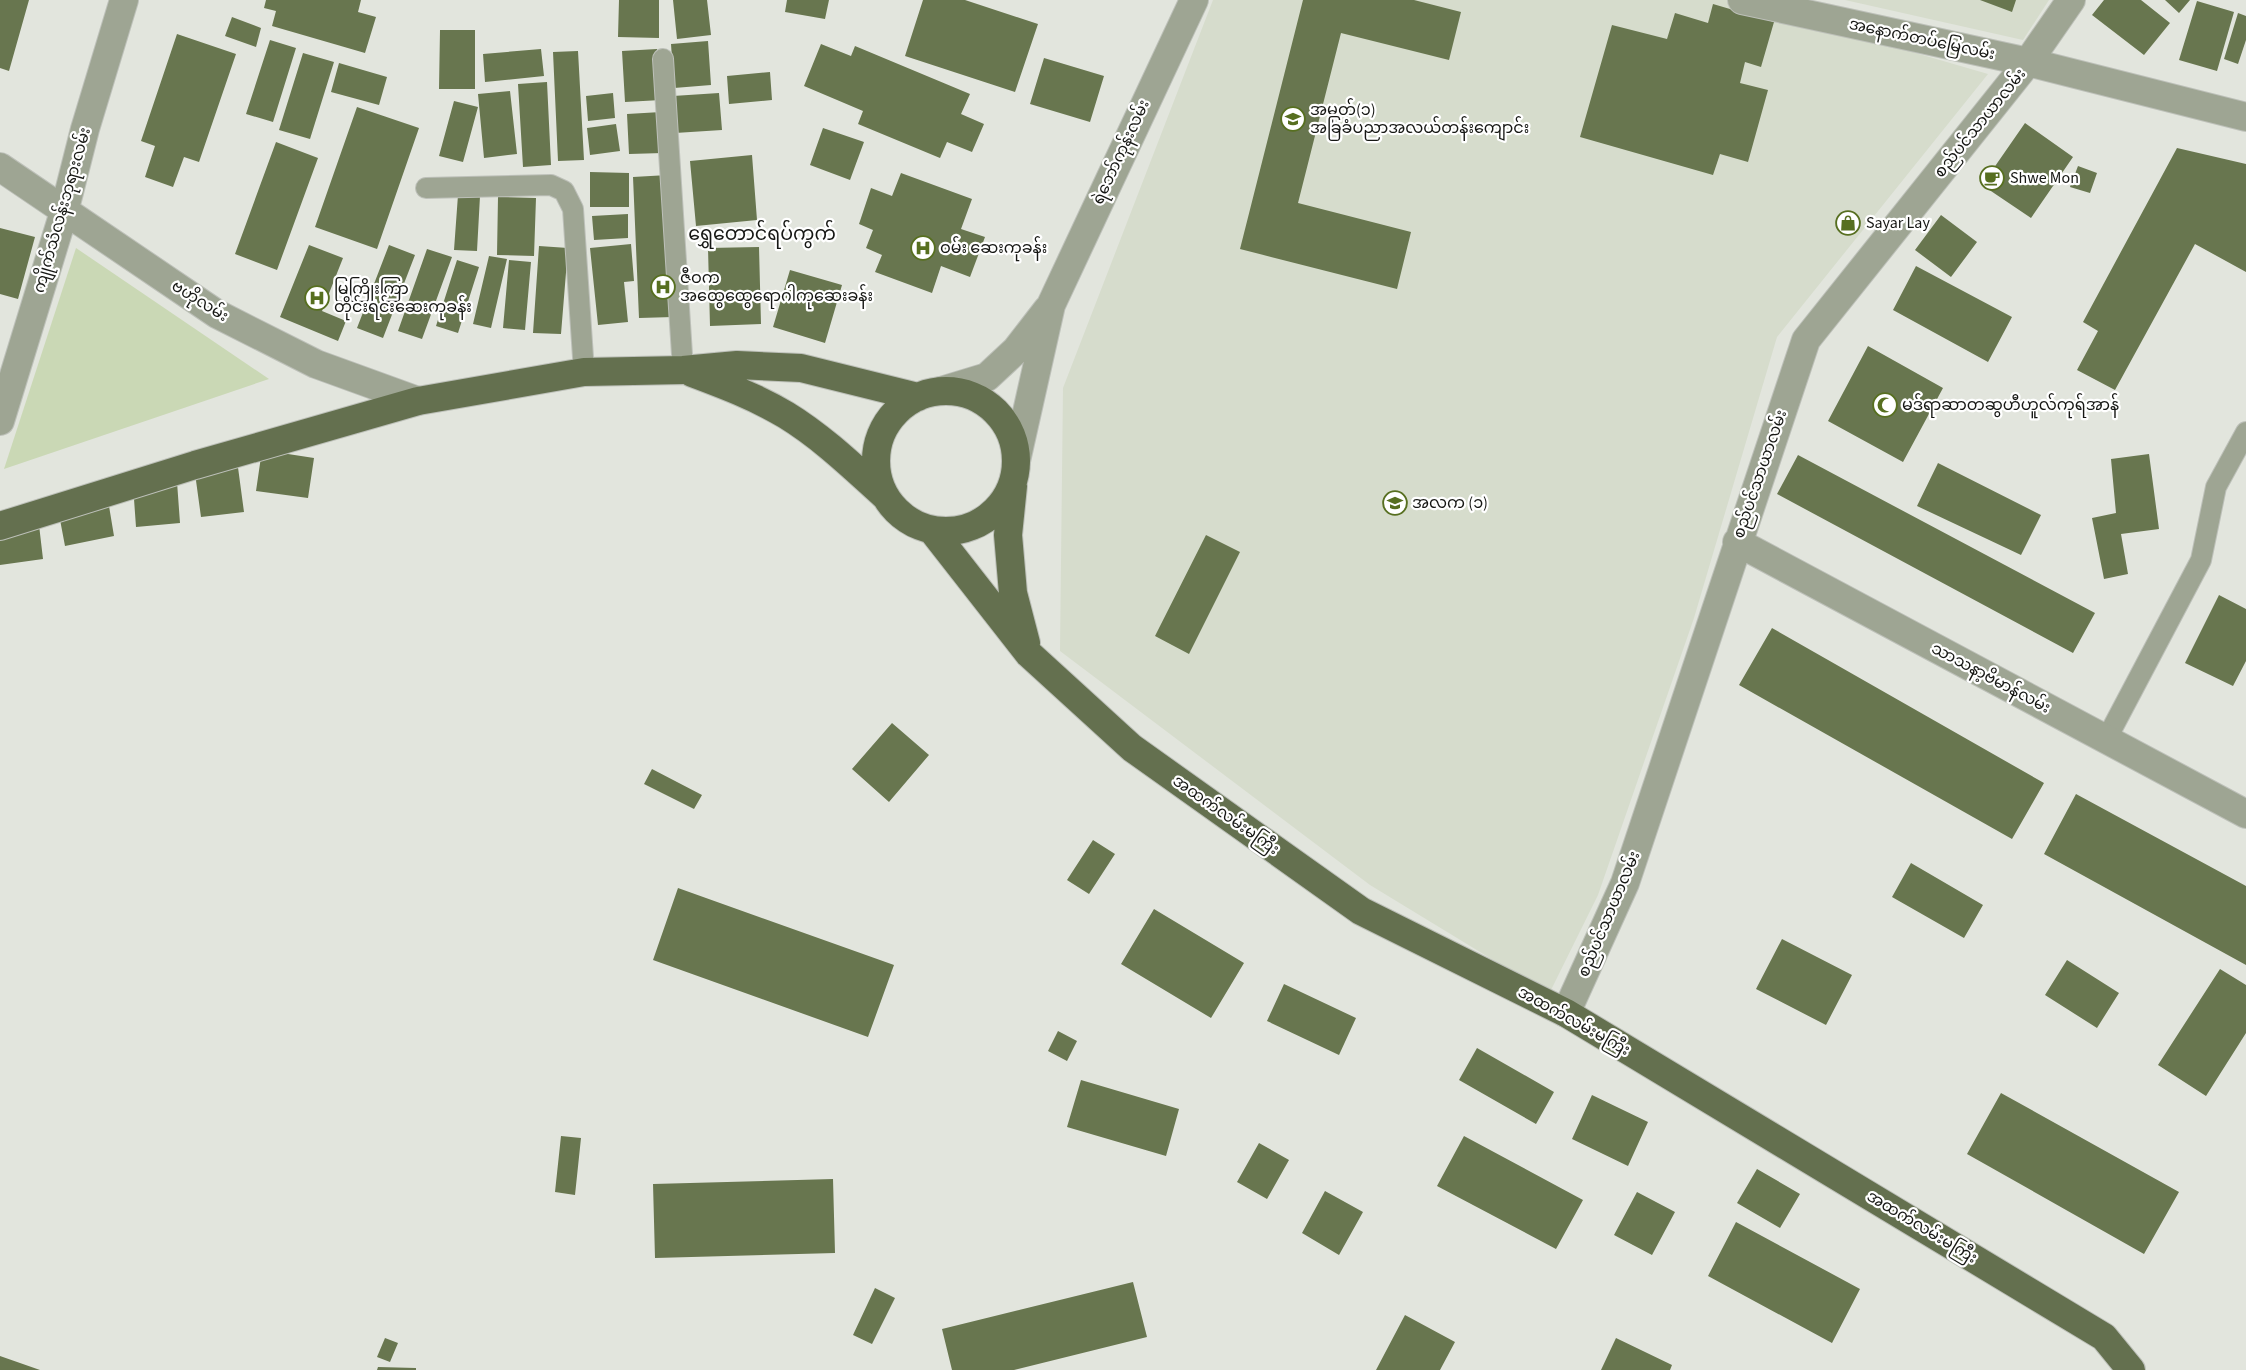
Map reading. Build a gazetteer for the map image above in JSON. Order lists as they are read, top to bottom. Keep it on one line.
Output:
{"streets":{"main road":["အထက်လမ်းမကြီး"],"street":["အနောက်တပ်မြေလမ်း","စည်ပင်သာယာလမ်း","ရဲဘော်ကုန်းလမ်း","ကျိုက်သံလန်းဘုရားလမ်း","ဗဟိုလမ်း","သာသနာ့ဗိမာန်လမ်း"]},"crossings":[["အနောက်တပ်မြေလမ်း","စည်ပင်သာယာလမ်း"],["စည်ပင်သာယာလမ်း","သာသနာ့ဗိမာန်လမ်း"],["စည်ပင်သာယာလမ်း","အထက်လမ်းမကြီး"],["ကျိုက်သံလန်းဘုရားလမ်း","ဗဟိုလမ်း"]],"districts":["ရွှေတောင်ရပ်ကွက်"],"places":{"school or university":["အမှတ်(၁) အခြခံပညာအလယ်တန်းကျောင်း","အလက (၁)"],"cafe":["Shwe Mon"],"shop":["Sayar Lay"],"hospital":["ဝမ်း ဆေးကုခန်း","ဇီဝက အထွေထွေရောဂါကုဆေးခန်း","မြကြိုးကြာ တိုင်းရင်းဆေးကုခန်း"],"mosque":["မဒ်ရာဆာတဆွဟီဟူလ်ကုရ်အာန်"]}}
